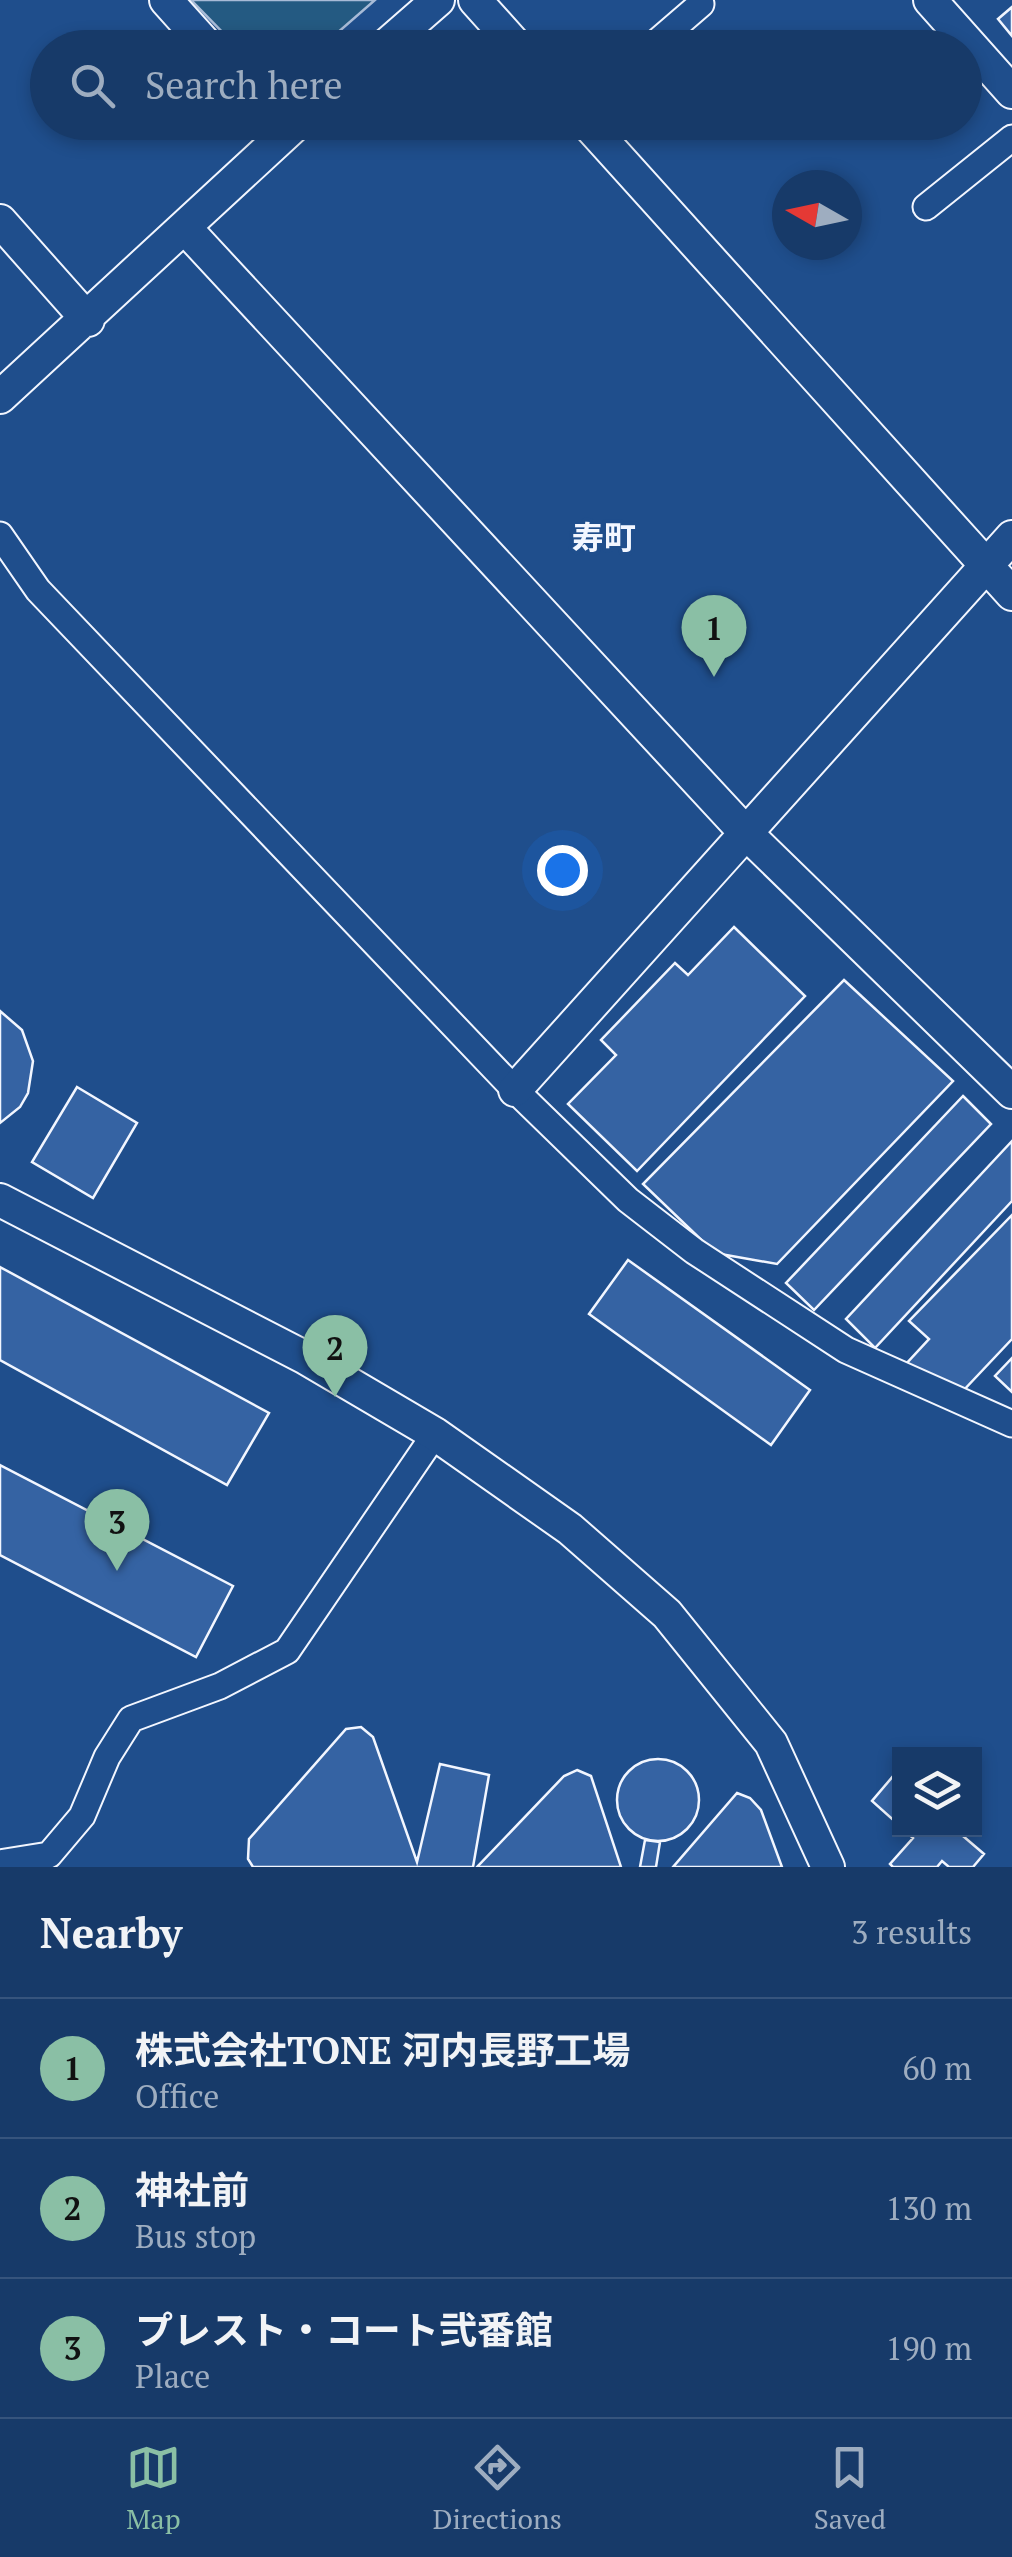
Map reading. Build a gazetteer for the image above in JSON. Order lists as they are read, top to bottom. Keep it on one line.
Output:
{"districts":["寿町"],"north":"left","page":{"search":"Search here","pins":["1","2","3"],"heading":["Nearby","3 results"],"list":[{"mark":"1","name":"株式会社TONE 河内長野工場","note":"Office","value":"60 m"},{"mark":"2","name":"神社前","note":"Bus stop","value":"130 m"},{"mark":"3","name":"プレスト・コート弐番館","note":"Place","value":"190 m"}],"nav":["Map","Directions","Saved"]}}
